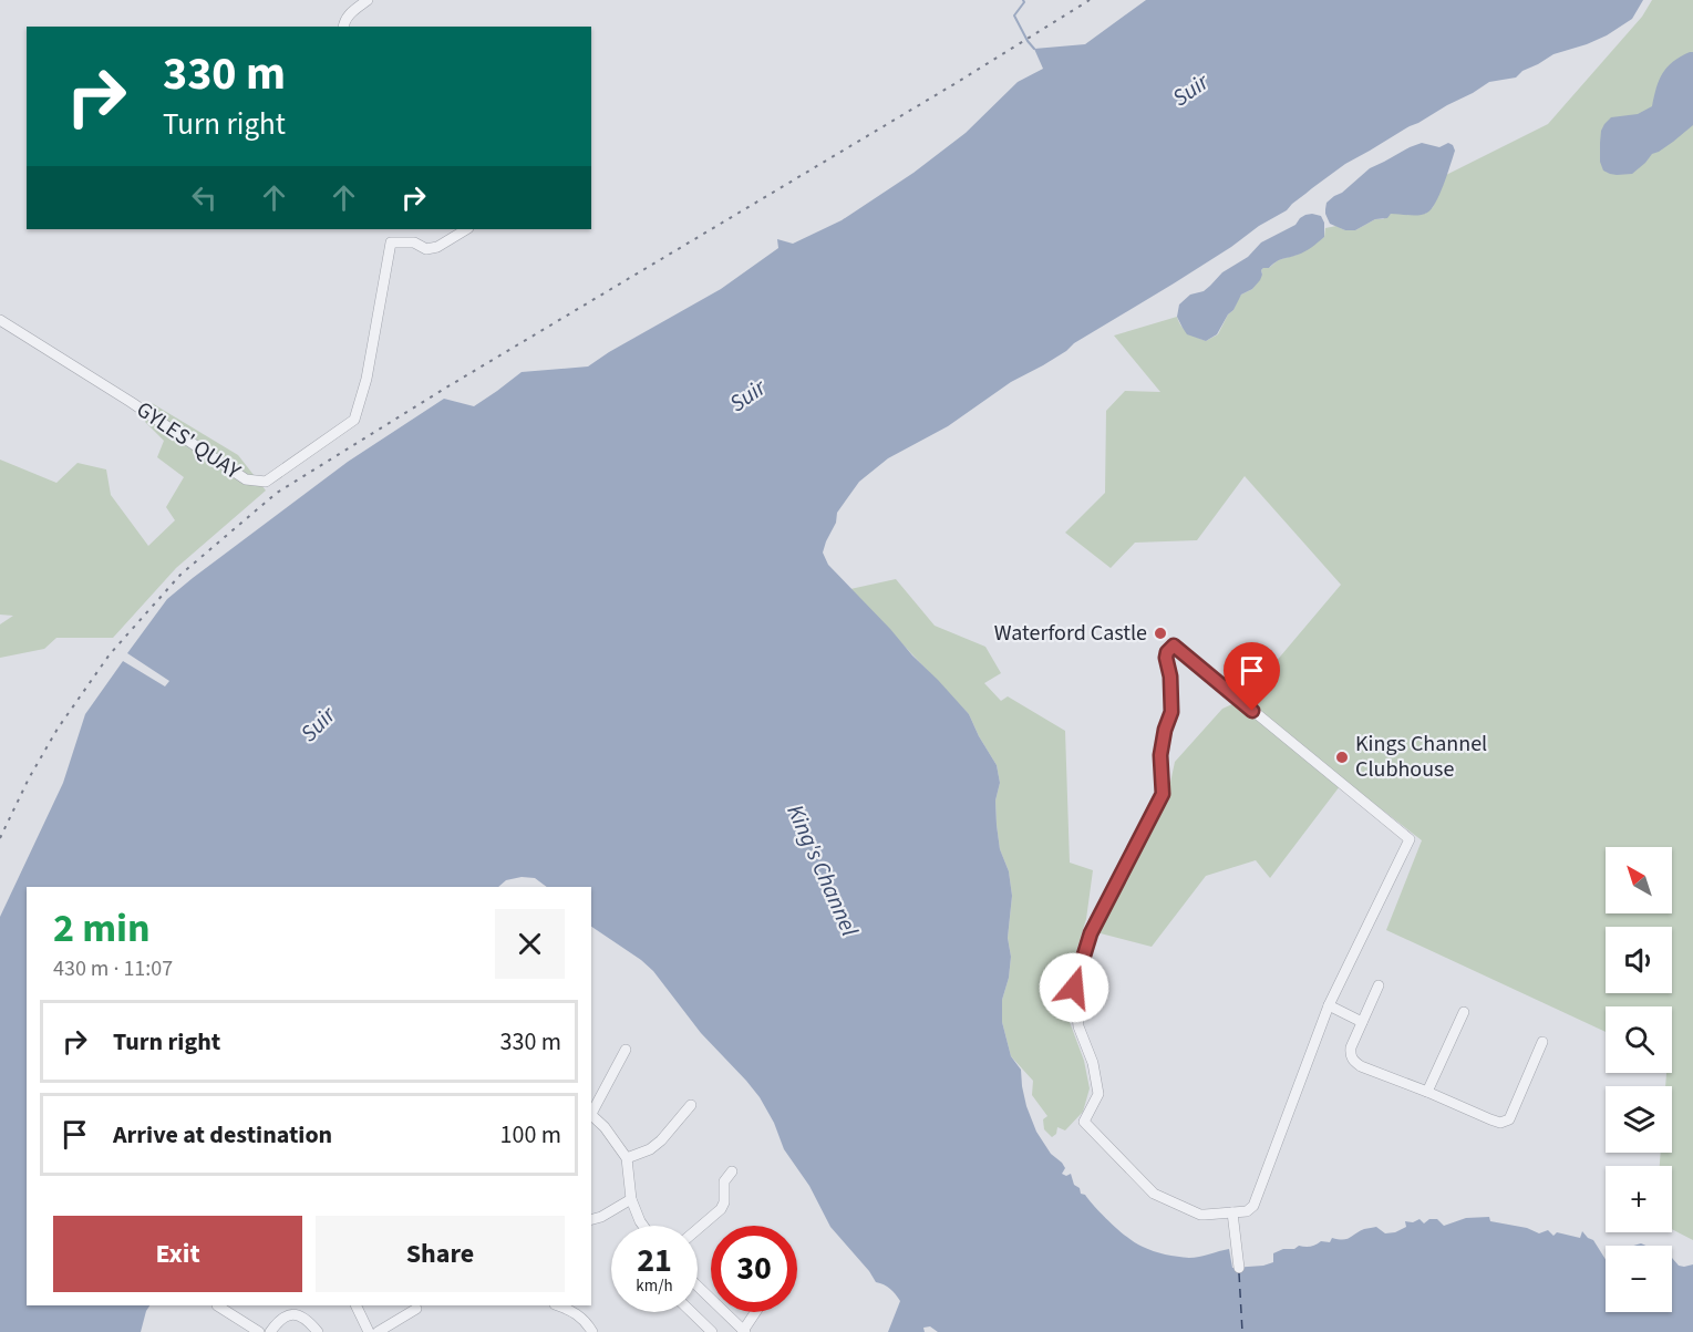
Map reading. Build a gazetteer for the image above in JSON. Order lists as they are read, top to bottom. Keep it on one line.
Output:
{"streets":{"street":["GYLES' QUAY"]},"water":["Suir","King's Channel"],"places":["Waterford Castle","Kings Channel Clubhouse"],"north":"top left","page":{"turn":["330 m","Turn right"],"map_buttons":["+","−"],"heading":["2 min","430 m · 11:07"],"list":[{"name":"Turn right","value":"330 m"},{"name":"Arrive at destination","value":"100 m"}],"buttons":["Exit","Share"],"speed":"21 km/h","limit":"30"}}
